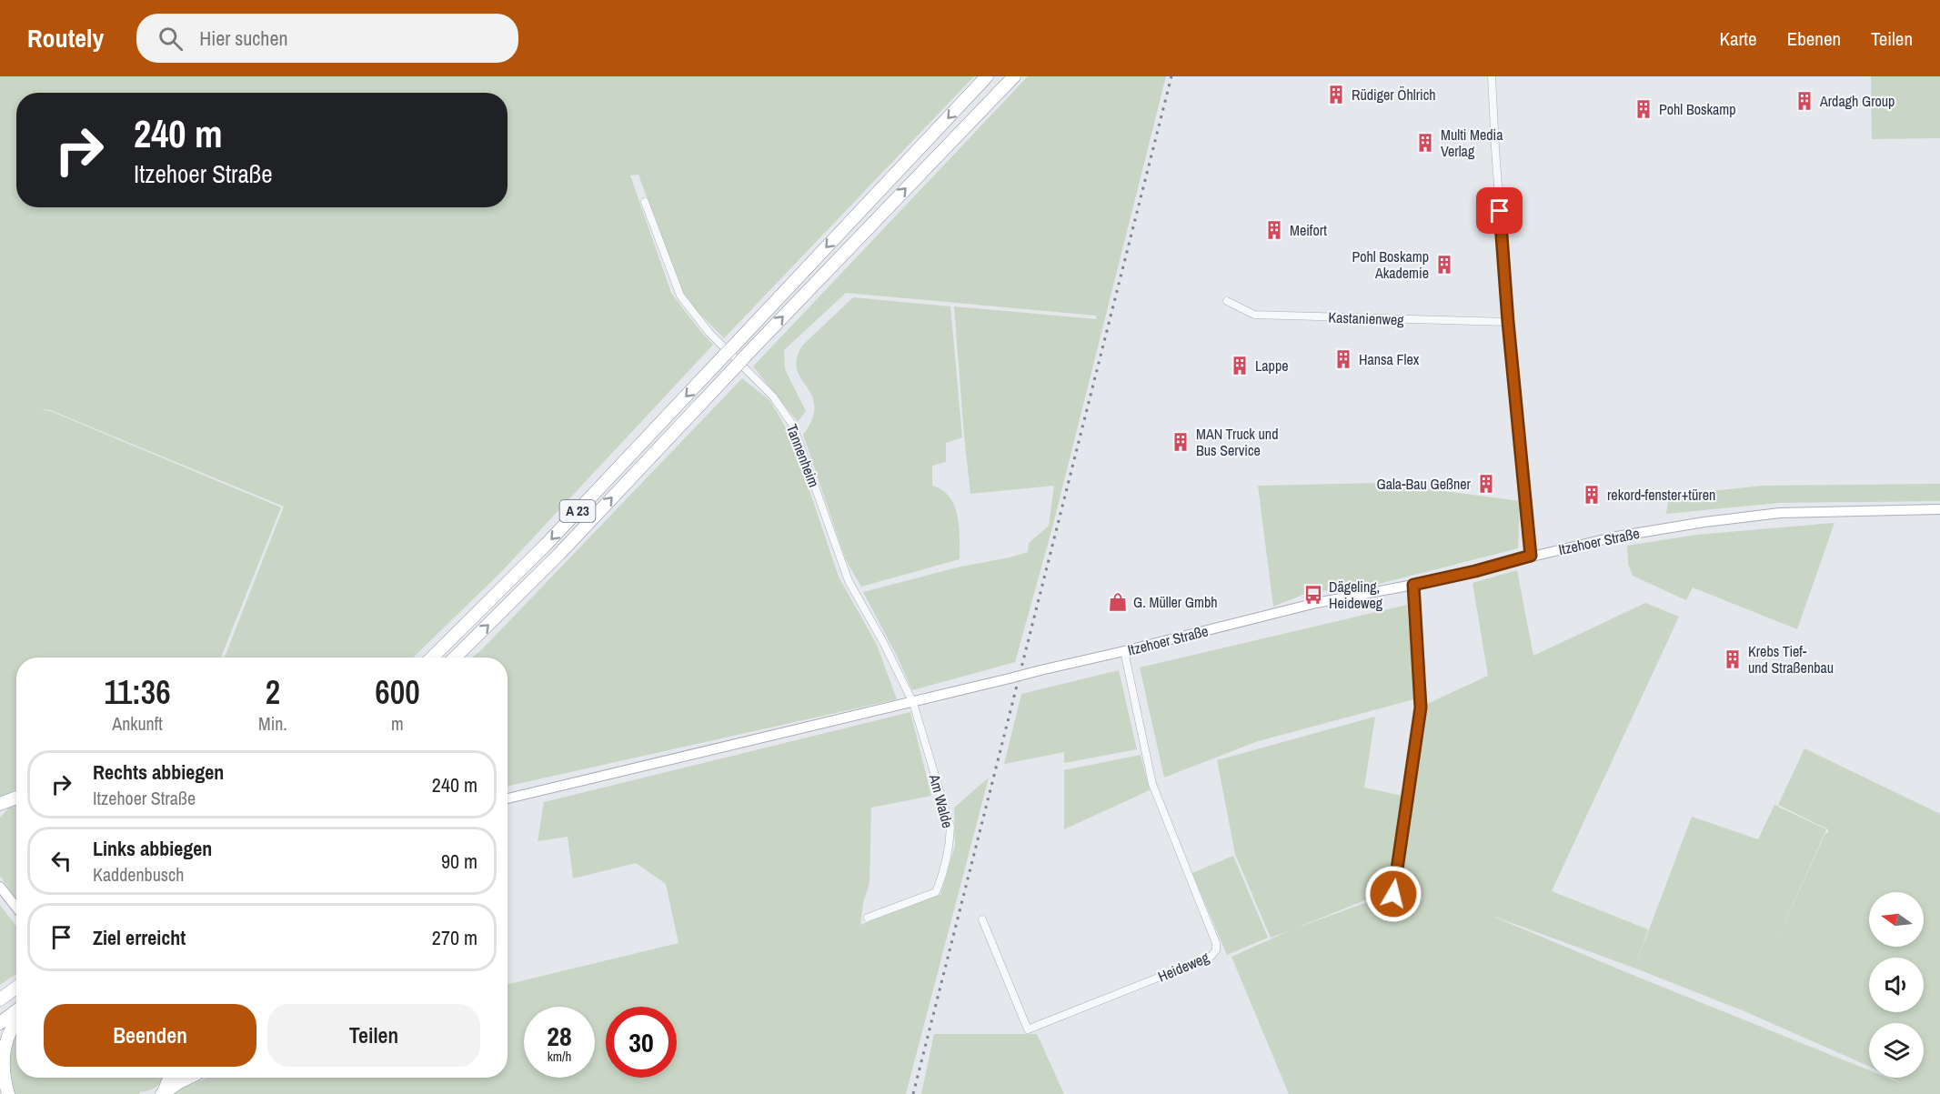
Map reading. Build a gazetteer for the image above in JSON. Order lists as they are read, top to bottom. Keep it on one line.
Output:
{"streets":{"highway":["A 23"],"main road":["Itzehoer Straße"],"street":["Kastanienweg","Tannenheim","Am Walde","Heideweg"]},"crossings":[["Tannenheim","Itzehoer Straße"],["Tannenheim","Am Walde"],["Itzehoer Straße","Am Walde"],["Itzehoer Straße","Heideweg"]],"places":{"building":["Rüdiger Öhlrich","Ardagh Group","Pohl Boskamp","Multi Media Verlag","Meifort","Pohl Boskamp Akademie","Hansa Flex","Lappe","MAN Truck und Bus Service","Gala-Bau Geßner","rekord-fenster+türen","Krebs Tief- und Straßenbau"],"bus stop":["Dägeling, Heideweg"],"shop":["G. Müller Gmbh"]},"north":"left","page":{"header":"Routely","search":"Hier suchen","nav":["Karte","Ebenen","Teilen"],"turn":["240 m","Itzehoer Straße"],"eta":["11:36","Ankunft","2","Min.","600","m"],"list":[{"name":"Rechts abbiegen","note":"Itzehoer Straße","value":"240 m"},{"name":"Links abbiegen","note":"Kaddenbusch","value":"90 m"},{"name":"Ziel erreicht","value":"270 m"}],"buttons":["Beenden","Teilen"],"speed":"28 km/h","limit":"30"}}
